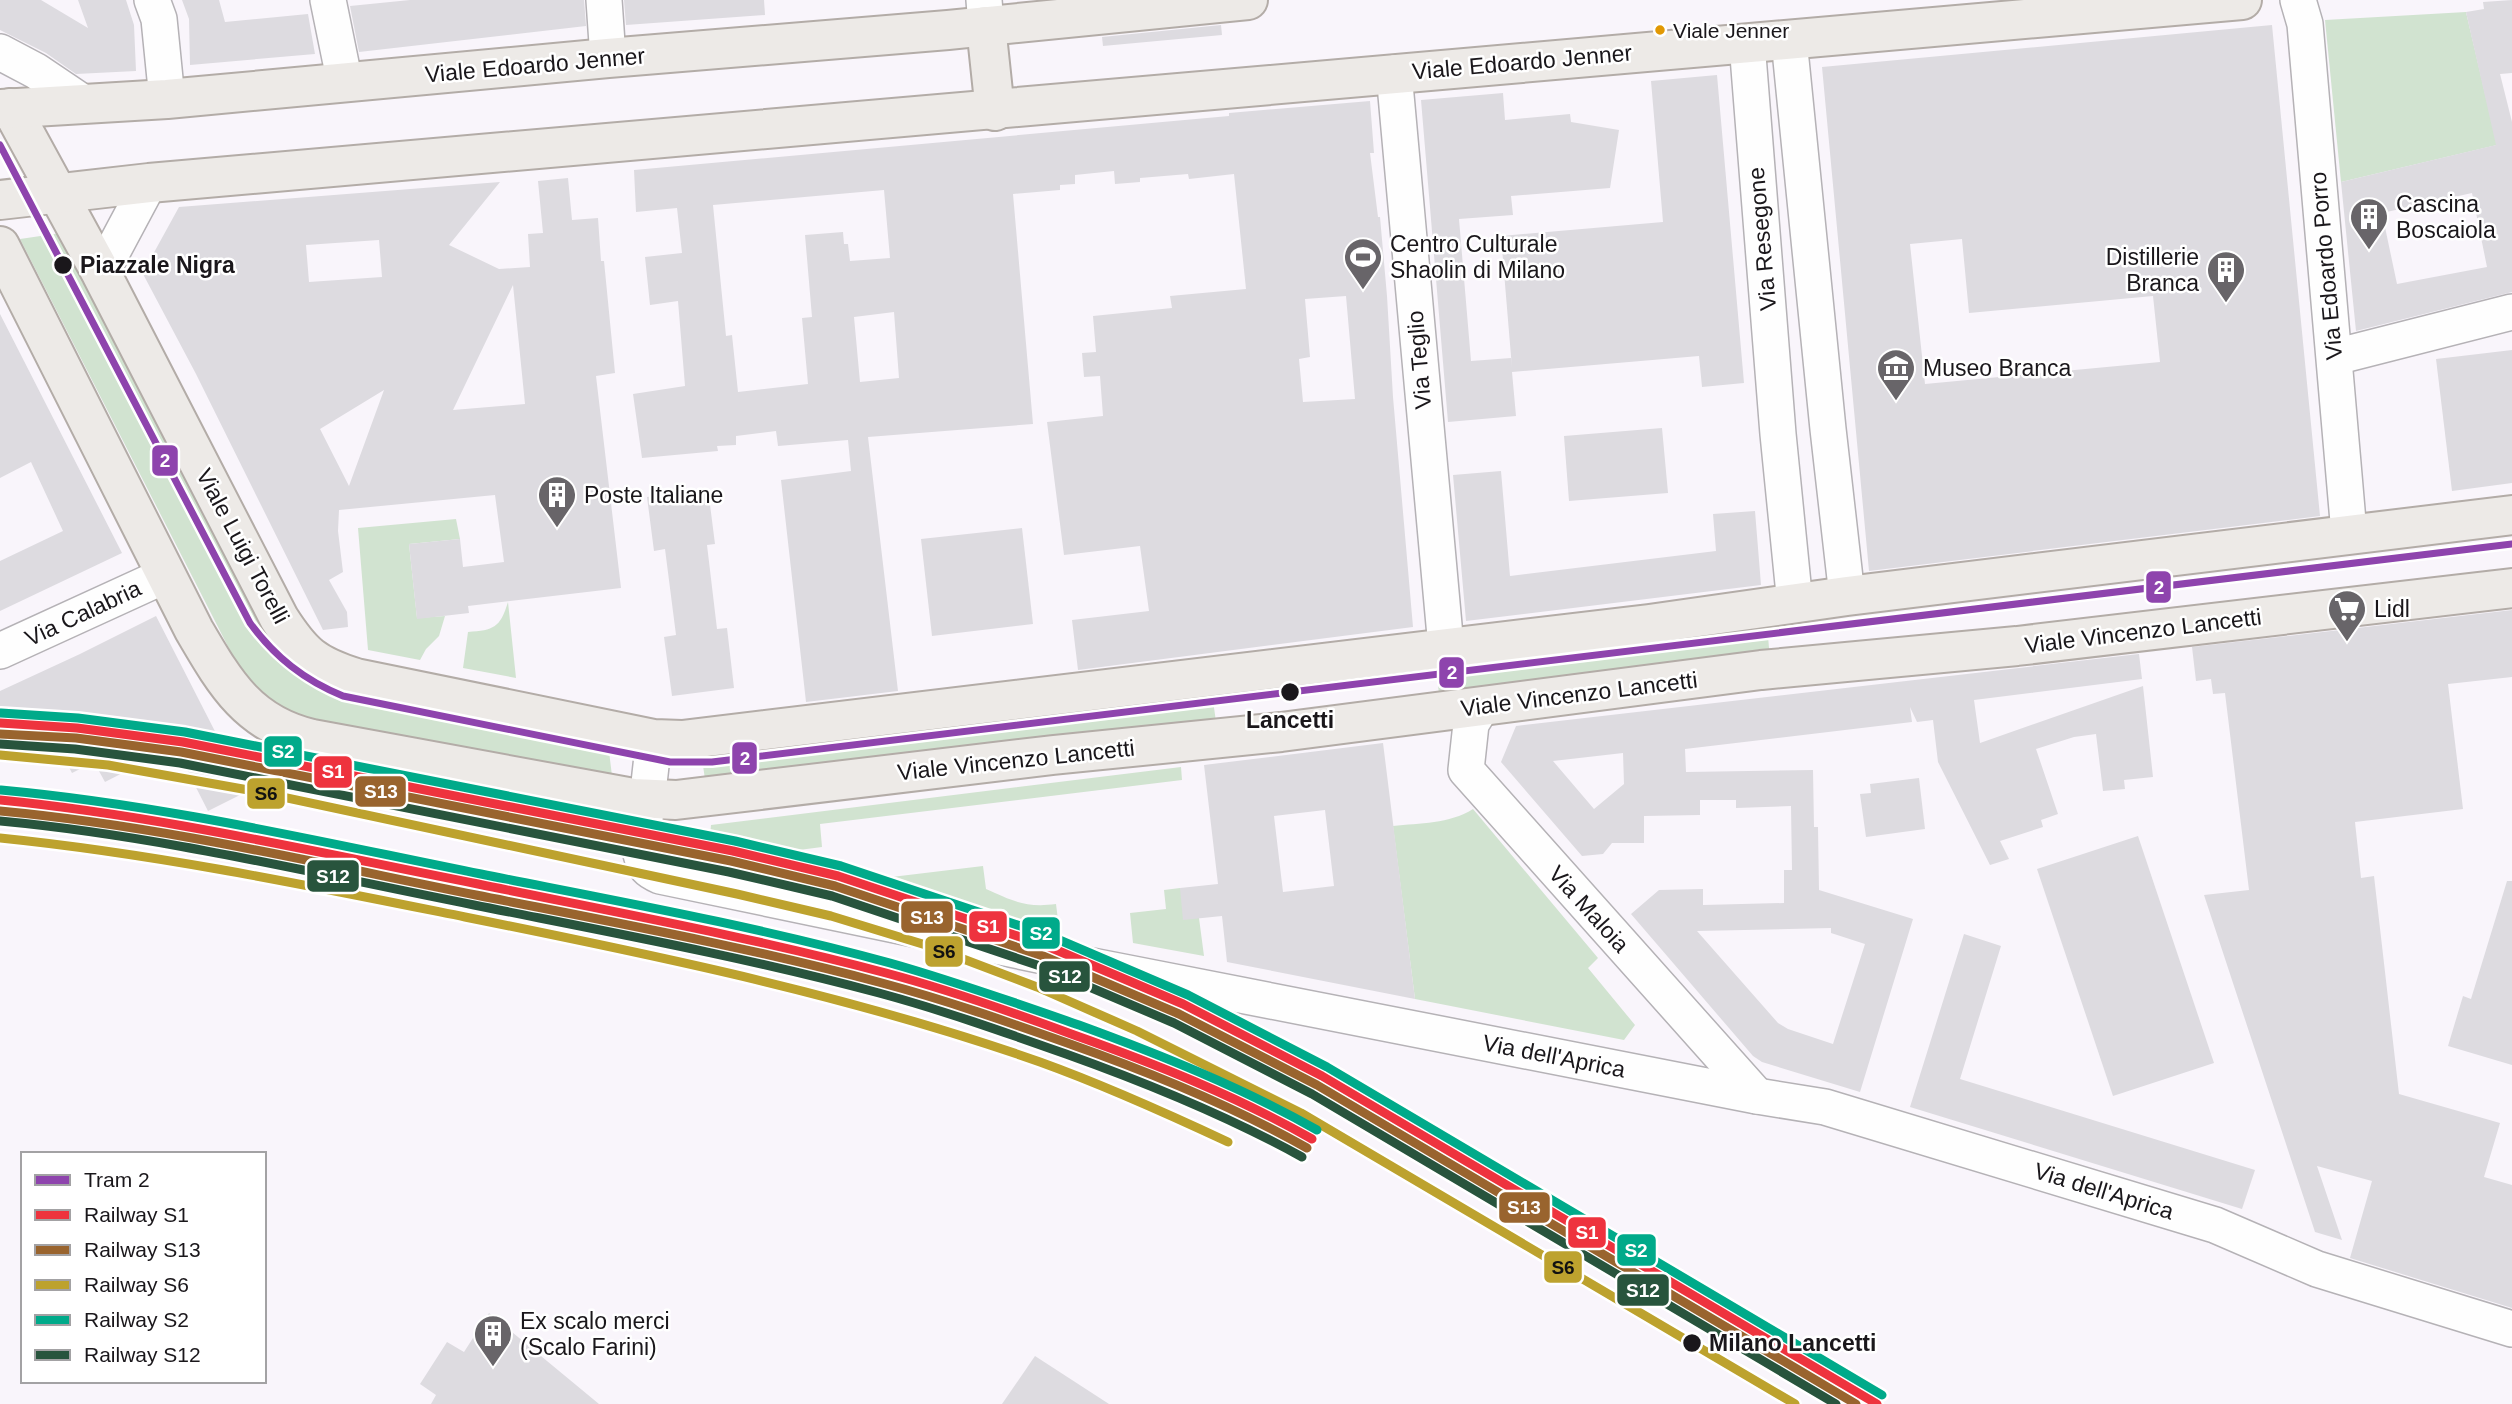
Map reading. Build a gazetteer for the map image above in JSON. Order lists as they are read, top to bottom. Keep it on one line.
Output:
{"streets":{"main road":["Viale Edoardo Jenner","Viale Luigi Torelli","Viale Vincenzo Lancetti"],"street":["Via Resegone","Via Edoardo Porro","Via Teglio","Via Calabria","Via Maloia","Via dell'Aprica"]},"crossings":[["Viale Edoardo Jenner","Via Resegone"],["Viale Edoardo Jenner","Via Teglio"],["Viale Edoardo Jenner","Viale Luigi Torelli"],["Via Calabria","Viale Vincenzo Lancetti"],["Viale Vincenzo Lancetti","Via Maloia"],["Viale Vincenzo Lancetti","Via dell'Aprica"],["Via Maloia","Via dell'Aprica"]],"places":{"other":["Viale Jenner","Piazzale Nigra","Lancetti","Milano Lancetti"],"building":["Cascina Boscaiola","Distillerie Branca","Poste Italiane","Ex scalo merci (Scalo Farini)"],"sports":["Centro Culturale Shaolin di Milano"],"museum":["Museo Branca"],"supermarket":["Lidl"]},"lines":["tram line 2","rail line S2","rail line S1","rail line S13","rail line S12","rail line S6"],"legend":["Tram 2","Railway S1","Railway S13","Railway S6","Railway S2","Railway S12"]}
